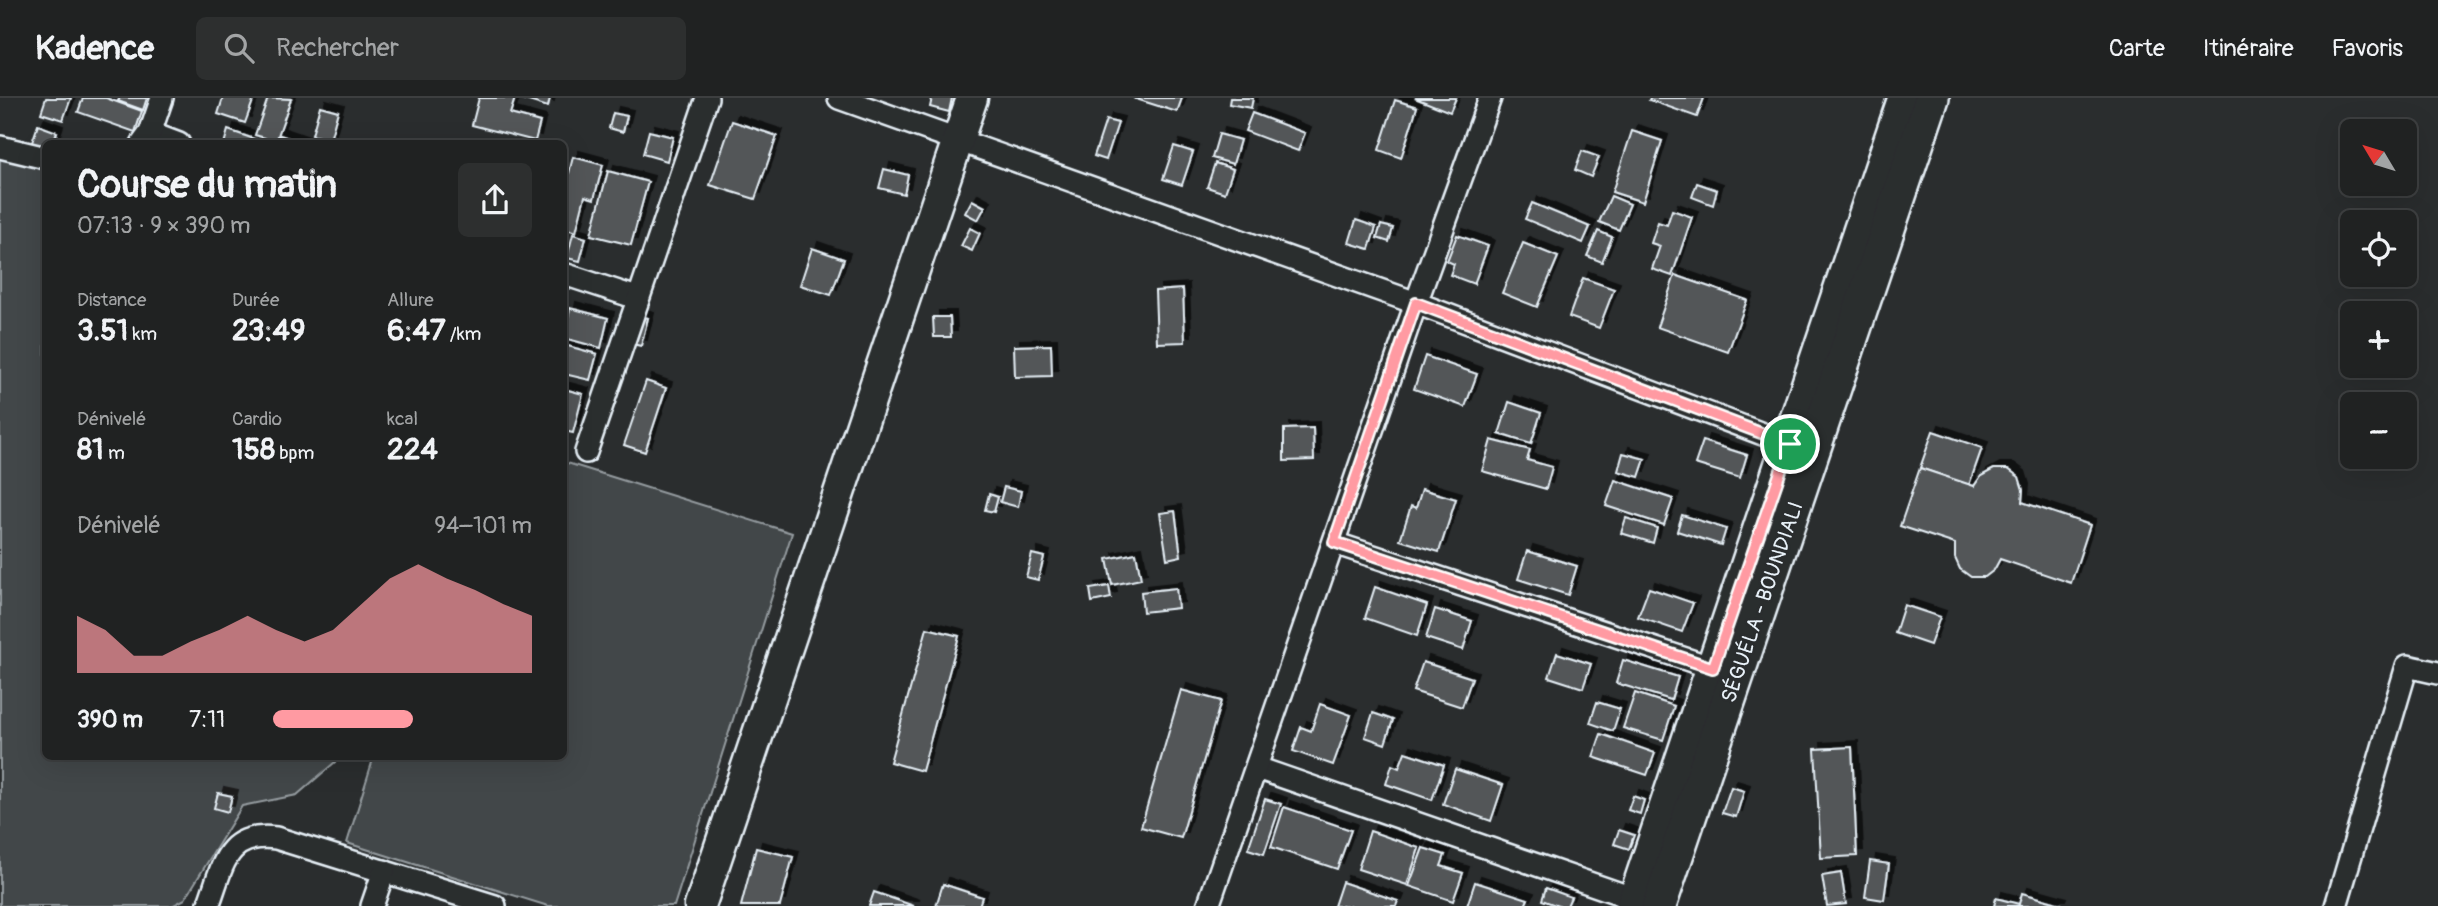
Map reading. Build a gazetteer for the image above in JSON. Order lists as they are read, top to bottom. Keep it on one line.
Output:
{"streets":{"main road":["SÉGUÉLA - BOUNDIALI"]},"north":"top left","page":{"header":"Kadence","search":"Rechercher","nav":["Carte","Itinéraire","Favoris"],"map_buttons":["+","−"],"heading":["Course du matin","07:13 · 9 × 390 m"],"stats":[["Distance","3.51 km"],["Durée","23:49"],["Allure","6:47 /km"],["Dénivelé","81 m"],["Cardio","158 bpm"],["kcal","224"]],"chart":["Dénivelé","94–101 m"],"list":[{"name":"390 m","note":"7:11"}]}}
